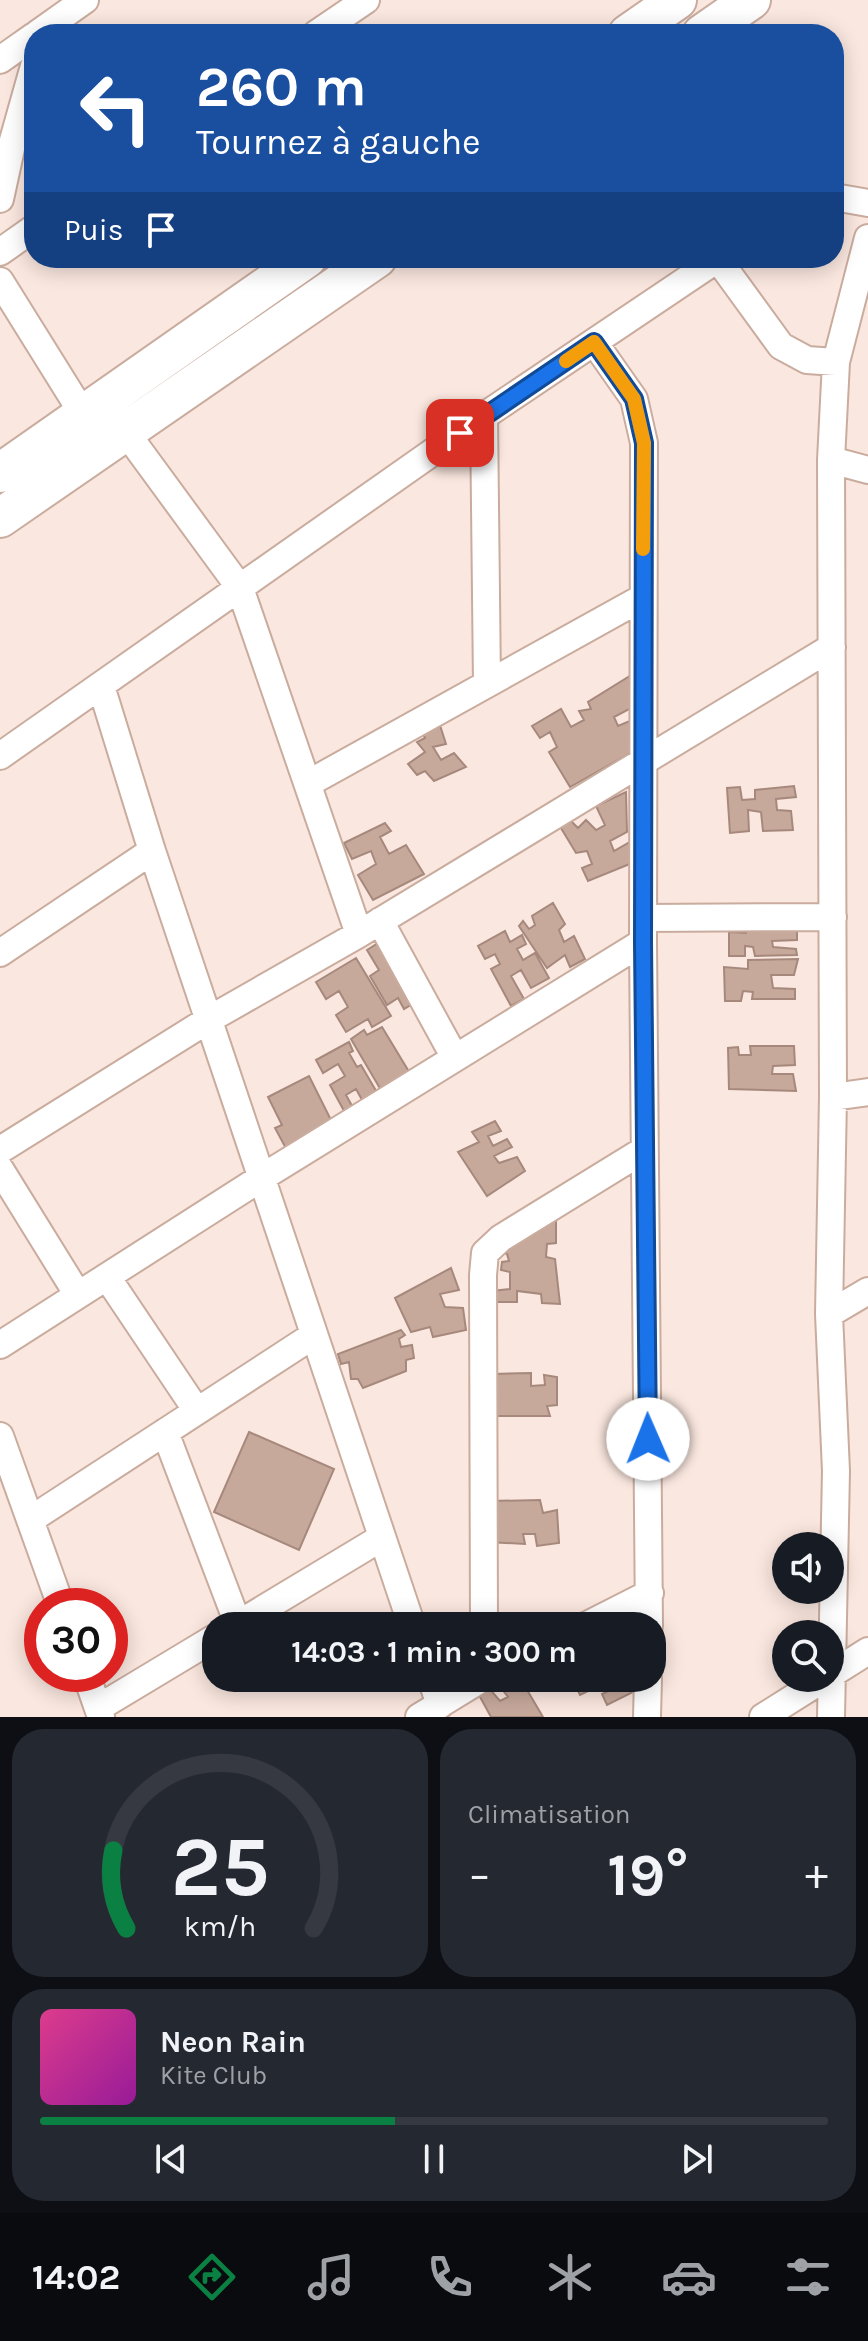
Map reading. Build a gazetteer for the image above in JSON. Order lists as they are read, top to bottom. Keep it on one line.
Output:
{"page":{"turn":["260 m","Tournez à gauche"],"then":"Puis","limit":"30","trip":"14:03 · 1 min · 300 m","tile":"Climatisation","heat":["−","19°","+"],"song":["Neon Rain","Kite Club"],"tabs":"14:02","gauge":["25","km/h"]}}
